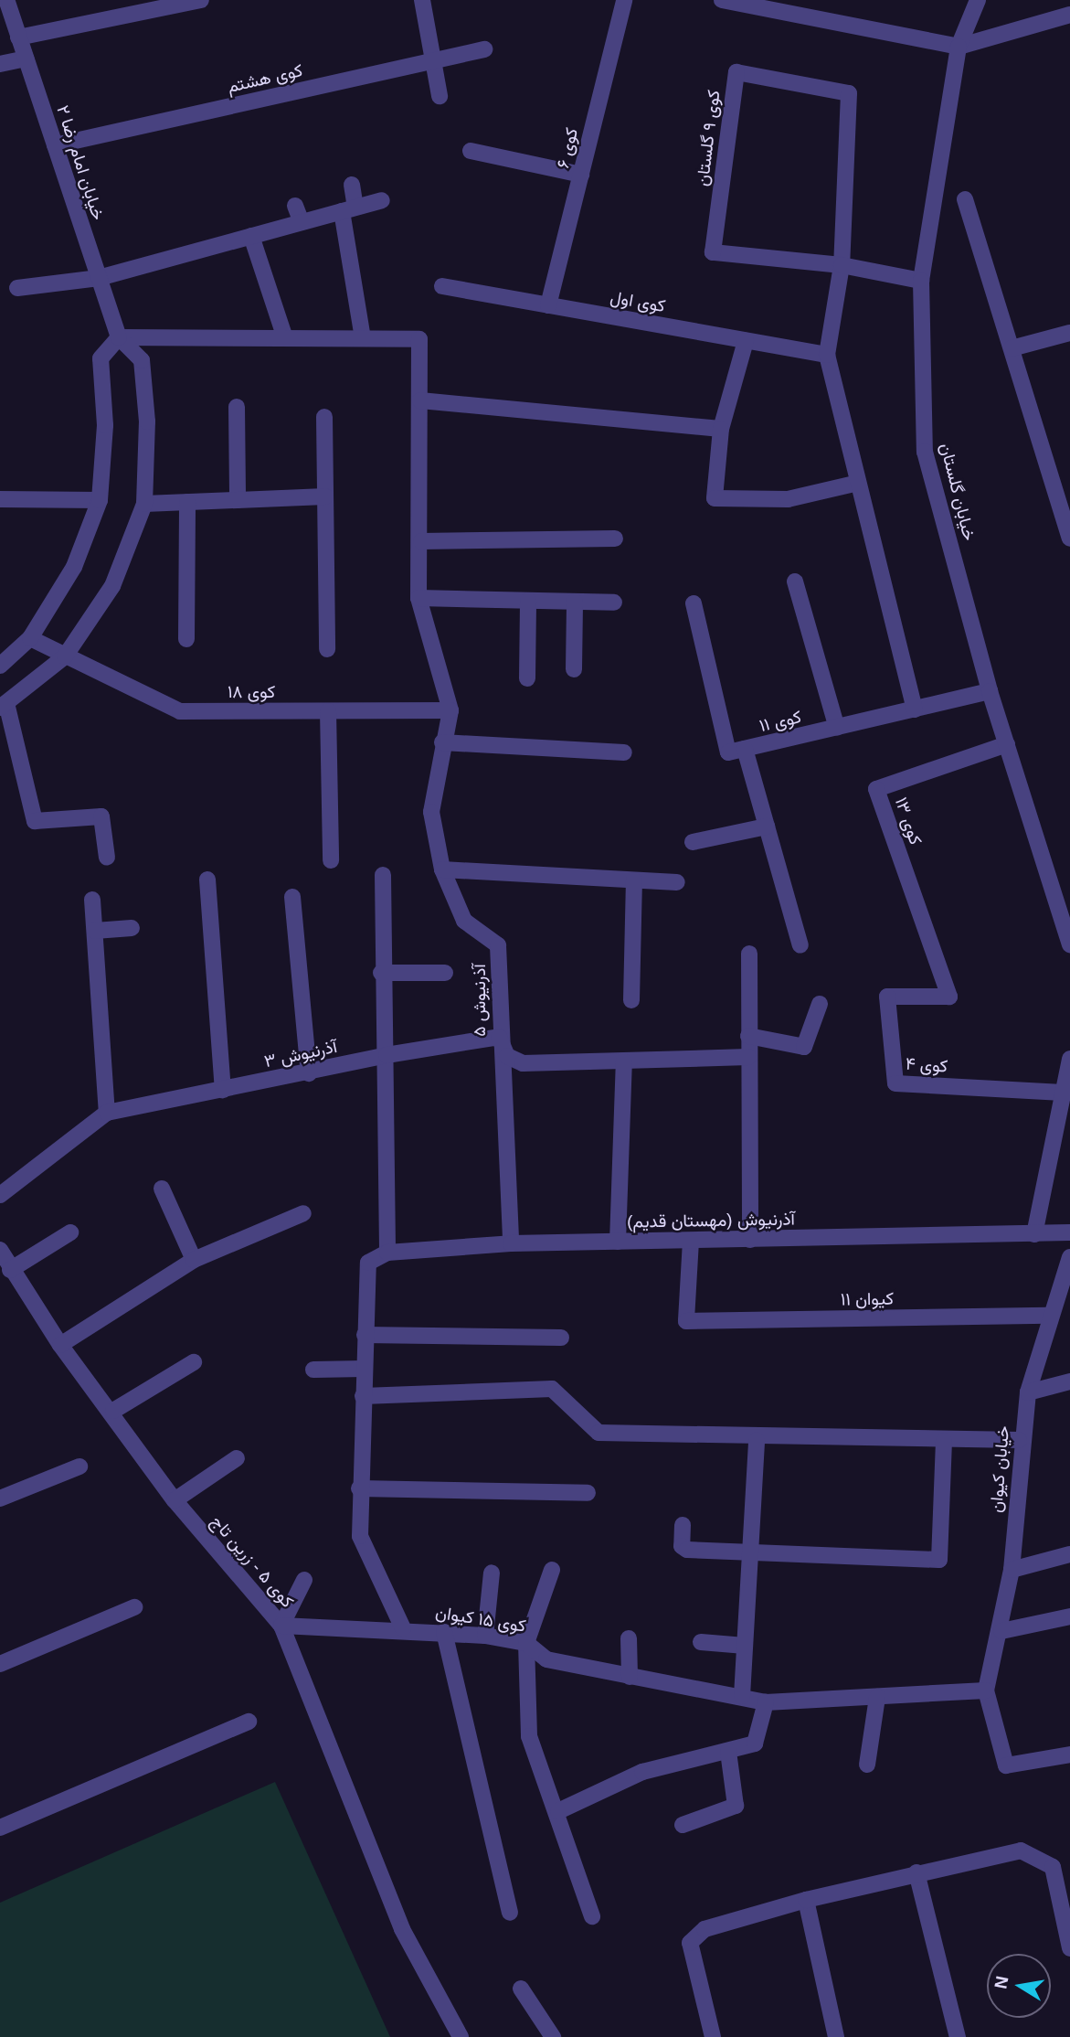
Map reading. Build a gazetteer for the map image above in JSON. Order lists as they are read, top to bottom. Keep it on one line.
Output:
{"streets":{"street":["کوی هشتم","کوی ۹ گلستان","کوی ۶","خیابان امام رضا ۲","کوی اول","خیابان گلستان","کوی ۱۸","کوی ۱۱","کوی ۱۳","آذرنیوش ۵","آذرنیوش ۳","کوی ۴","آذرنیوش (مهستان قدیم)","کیوان ۱۱","خیابان کیوان","کوی ۵ - زرین تاج","کوی ۱۵ کیوان"]},"crossings":[["کوی هشتم","خیابان امام رضا ۲"],["کوی ۹ گلستان","کوی اول"],["کوی ۹ گلستان","خیابان گلستان"],["کوی ۶","کوی اول"],["خیابان امام رضا ۲","کوی ۱۸"],["خیابان گلستان","کوی ۱۱"],["خیابان گلستان","کوی ۱۳"],["کوی ۱۸","آذرنیوش ۵"],["کوی ۱۳","کوی ۴"],["آذرنیوش ۵","آذرنیوش ۳"],["آذرنیوش ۵","آذرنیوش (مهستان قدیم)"],["آذرنیوش (مهستان قدیم)","کیوان ۱۱"],["کیوان ۱۱","خیابان کیوان"],["خیابان کیوان","کوی ۱۵ کیوان"],["کوی ۵ - زرین تاج","کوی ۱۵ کیوان"]],"north":"left"}
